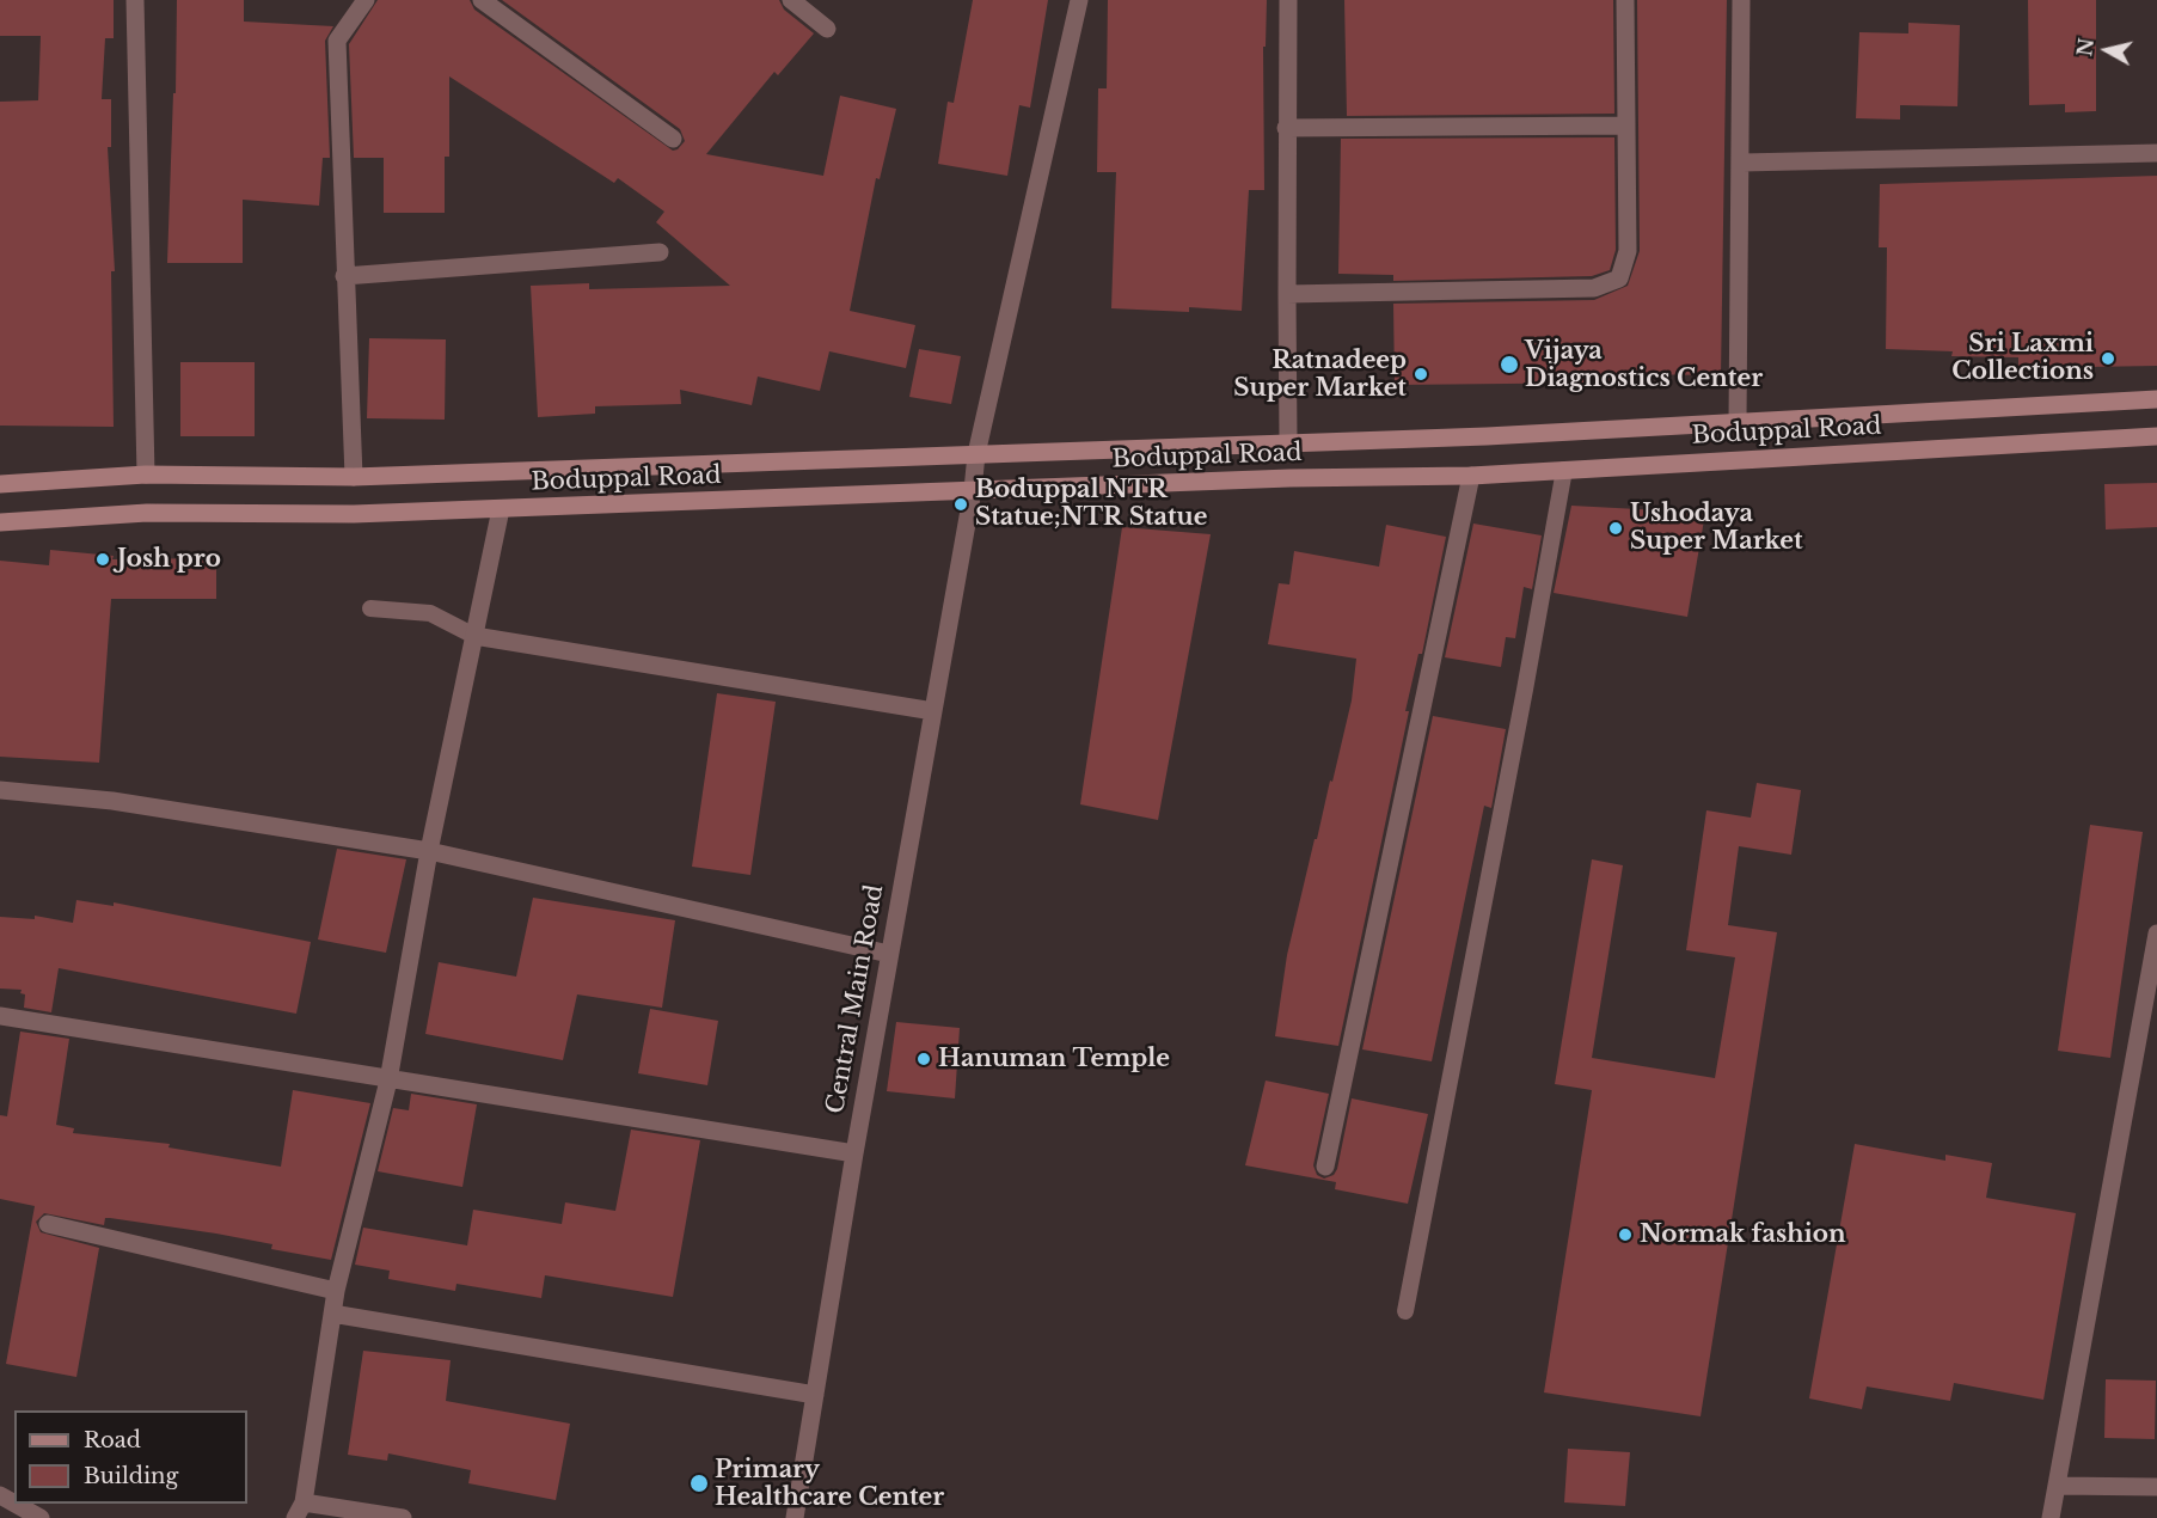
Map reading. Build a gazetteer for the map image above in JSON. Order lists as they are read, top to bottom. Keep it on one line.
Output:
{"streets":{"street":["Boduppal Road","Central Main Road"]},"crossings":[["Boduppal Road","Central Main Road"]],"places":["Sri Laxmi Collections","Vijaya Diagnostics Center","Ratnadeep Super Market","Boduppal NTR Statue;NTR Statue","Ushodaya Super Market","Josh pro","Hanuman Temple","Normak fashion","Primary Healthcare Center"],"legend":["Road","Building"],"north":"left"}
